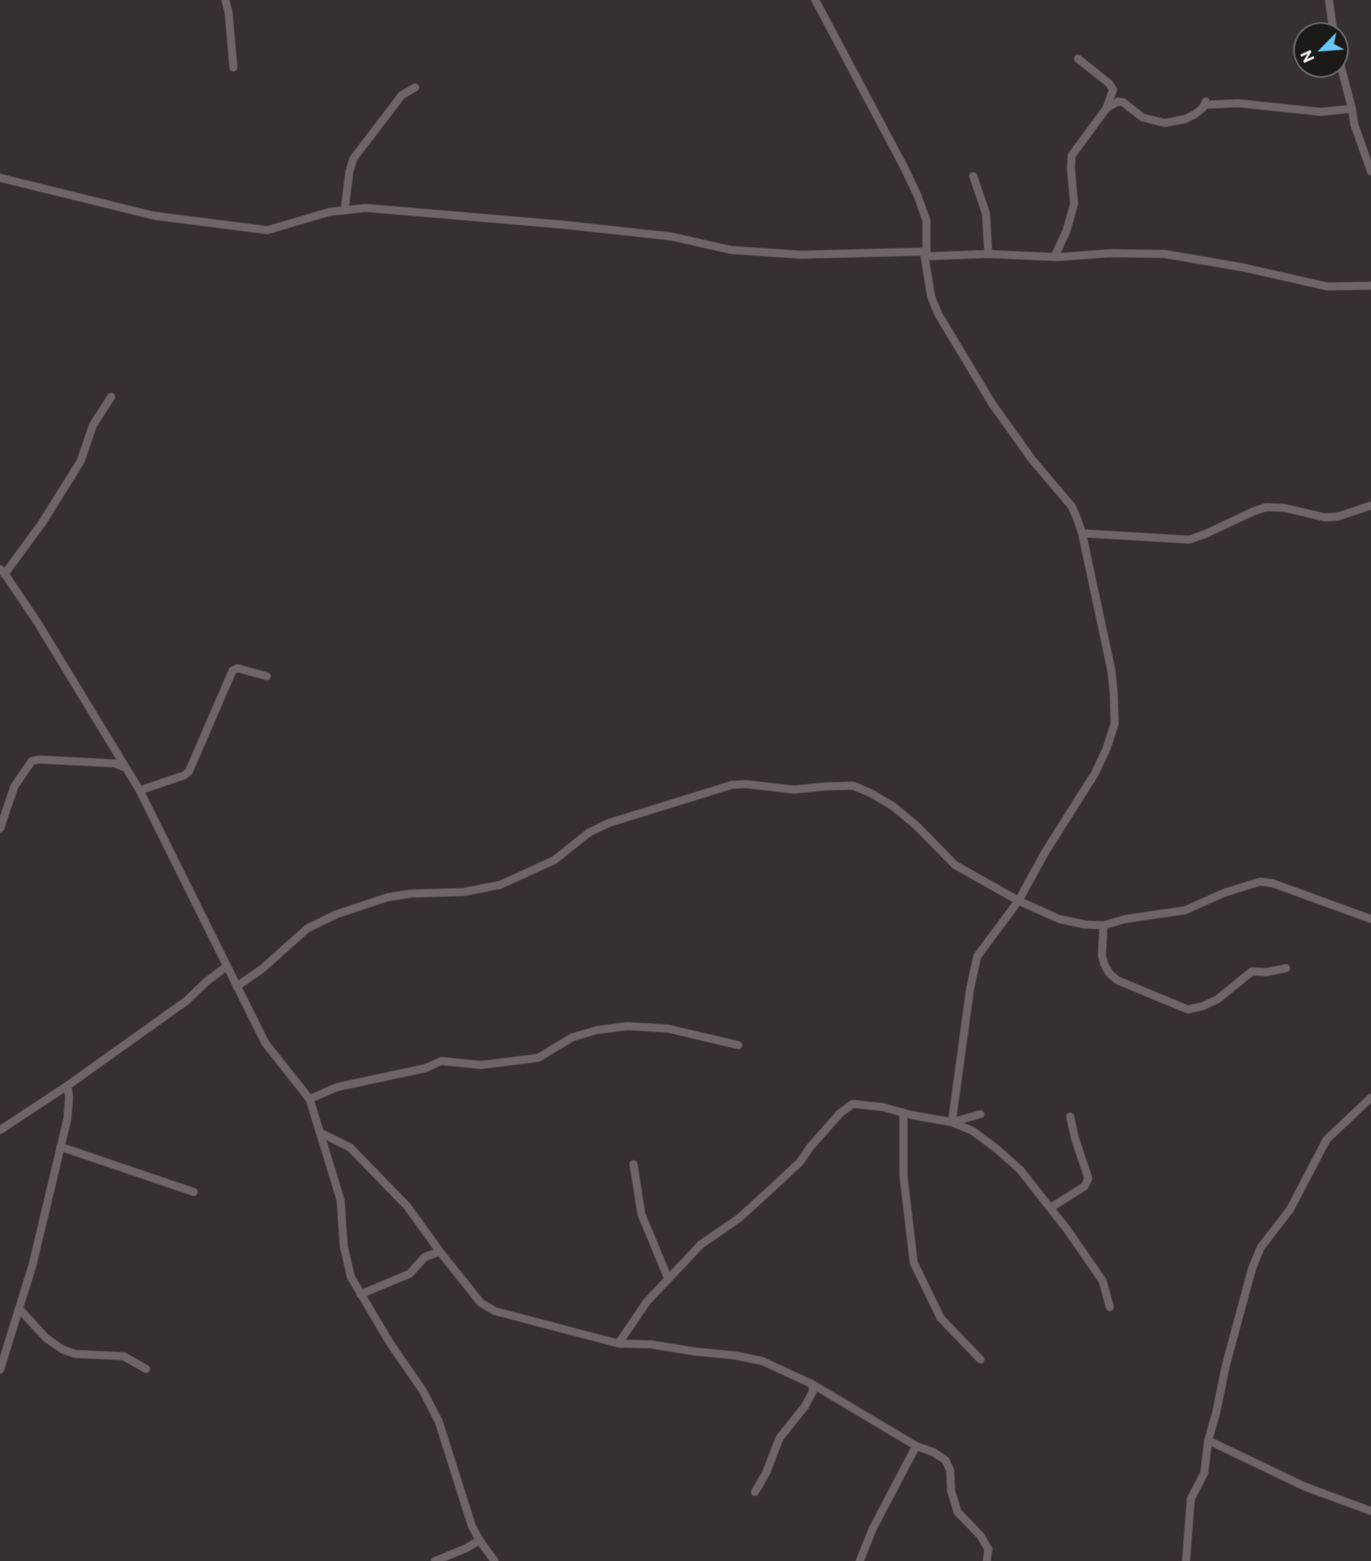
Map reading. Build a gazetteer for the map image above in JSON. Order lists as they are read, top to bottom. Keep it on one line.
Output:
{"north":"bottom left"}
